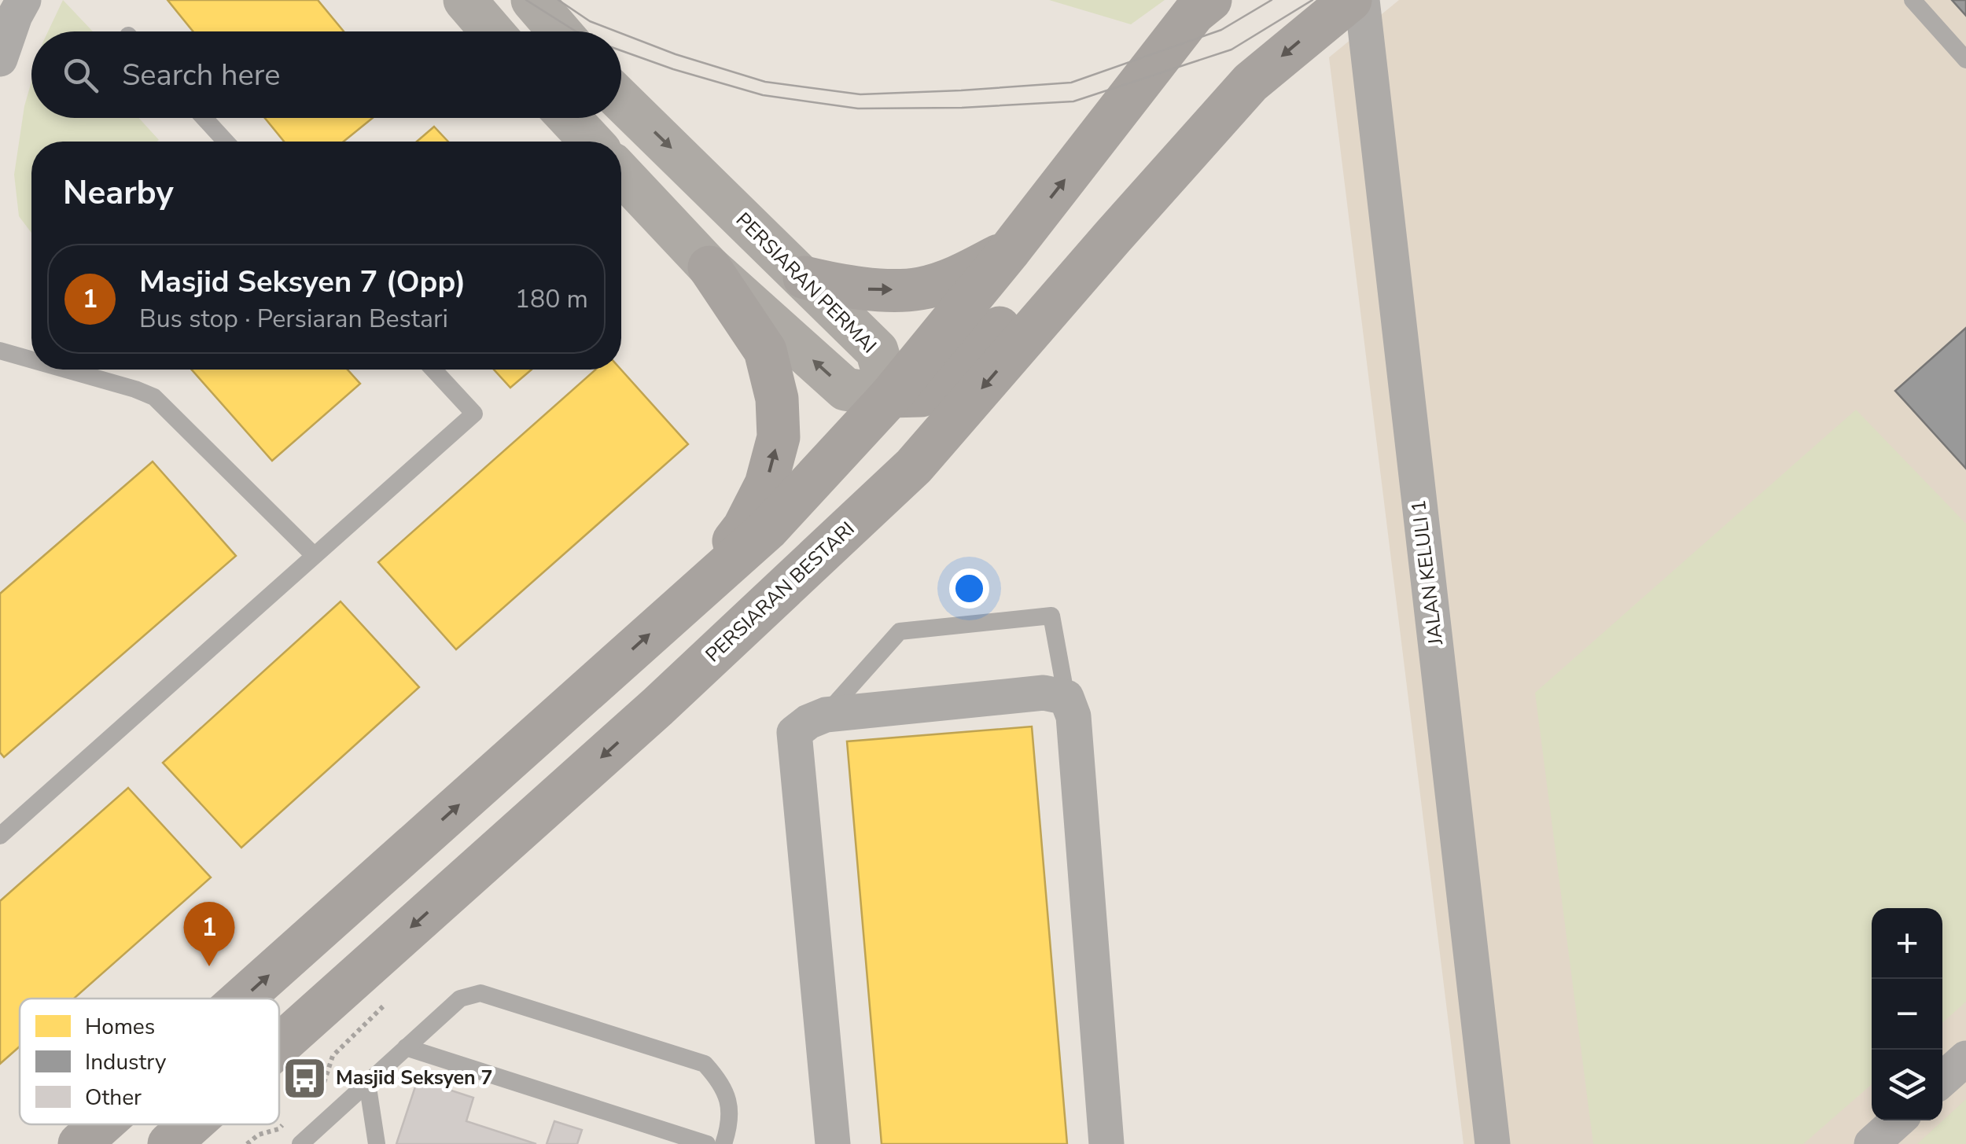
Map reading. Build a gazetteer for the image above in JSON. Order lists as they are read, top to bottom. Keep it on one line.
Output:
{"streets":{"main road":["PERSIARAN PERMAI","PERSIARAN BESTARI"],"street":["JALAN KELULI 1"]},"places":{"bus stop":["Masjid Seksyen 7"]},"legend":["Homes","Industry","Other"],"page":{"search":"Search here","heading":"Nearby","list":[{"mark":"1","name":"Masjid Seksyen 7 (Opp)","note":"Bus stop · Persiaran Bestari","value":"180 m"}],"pins":"1","map_buttons":["+","−"]}}
